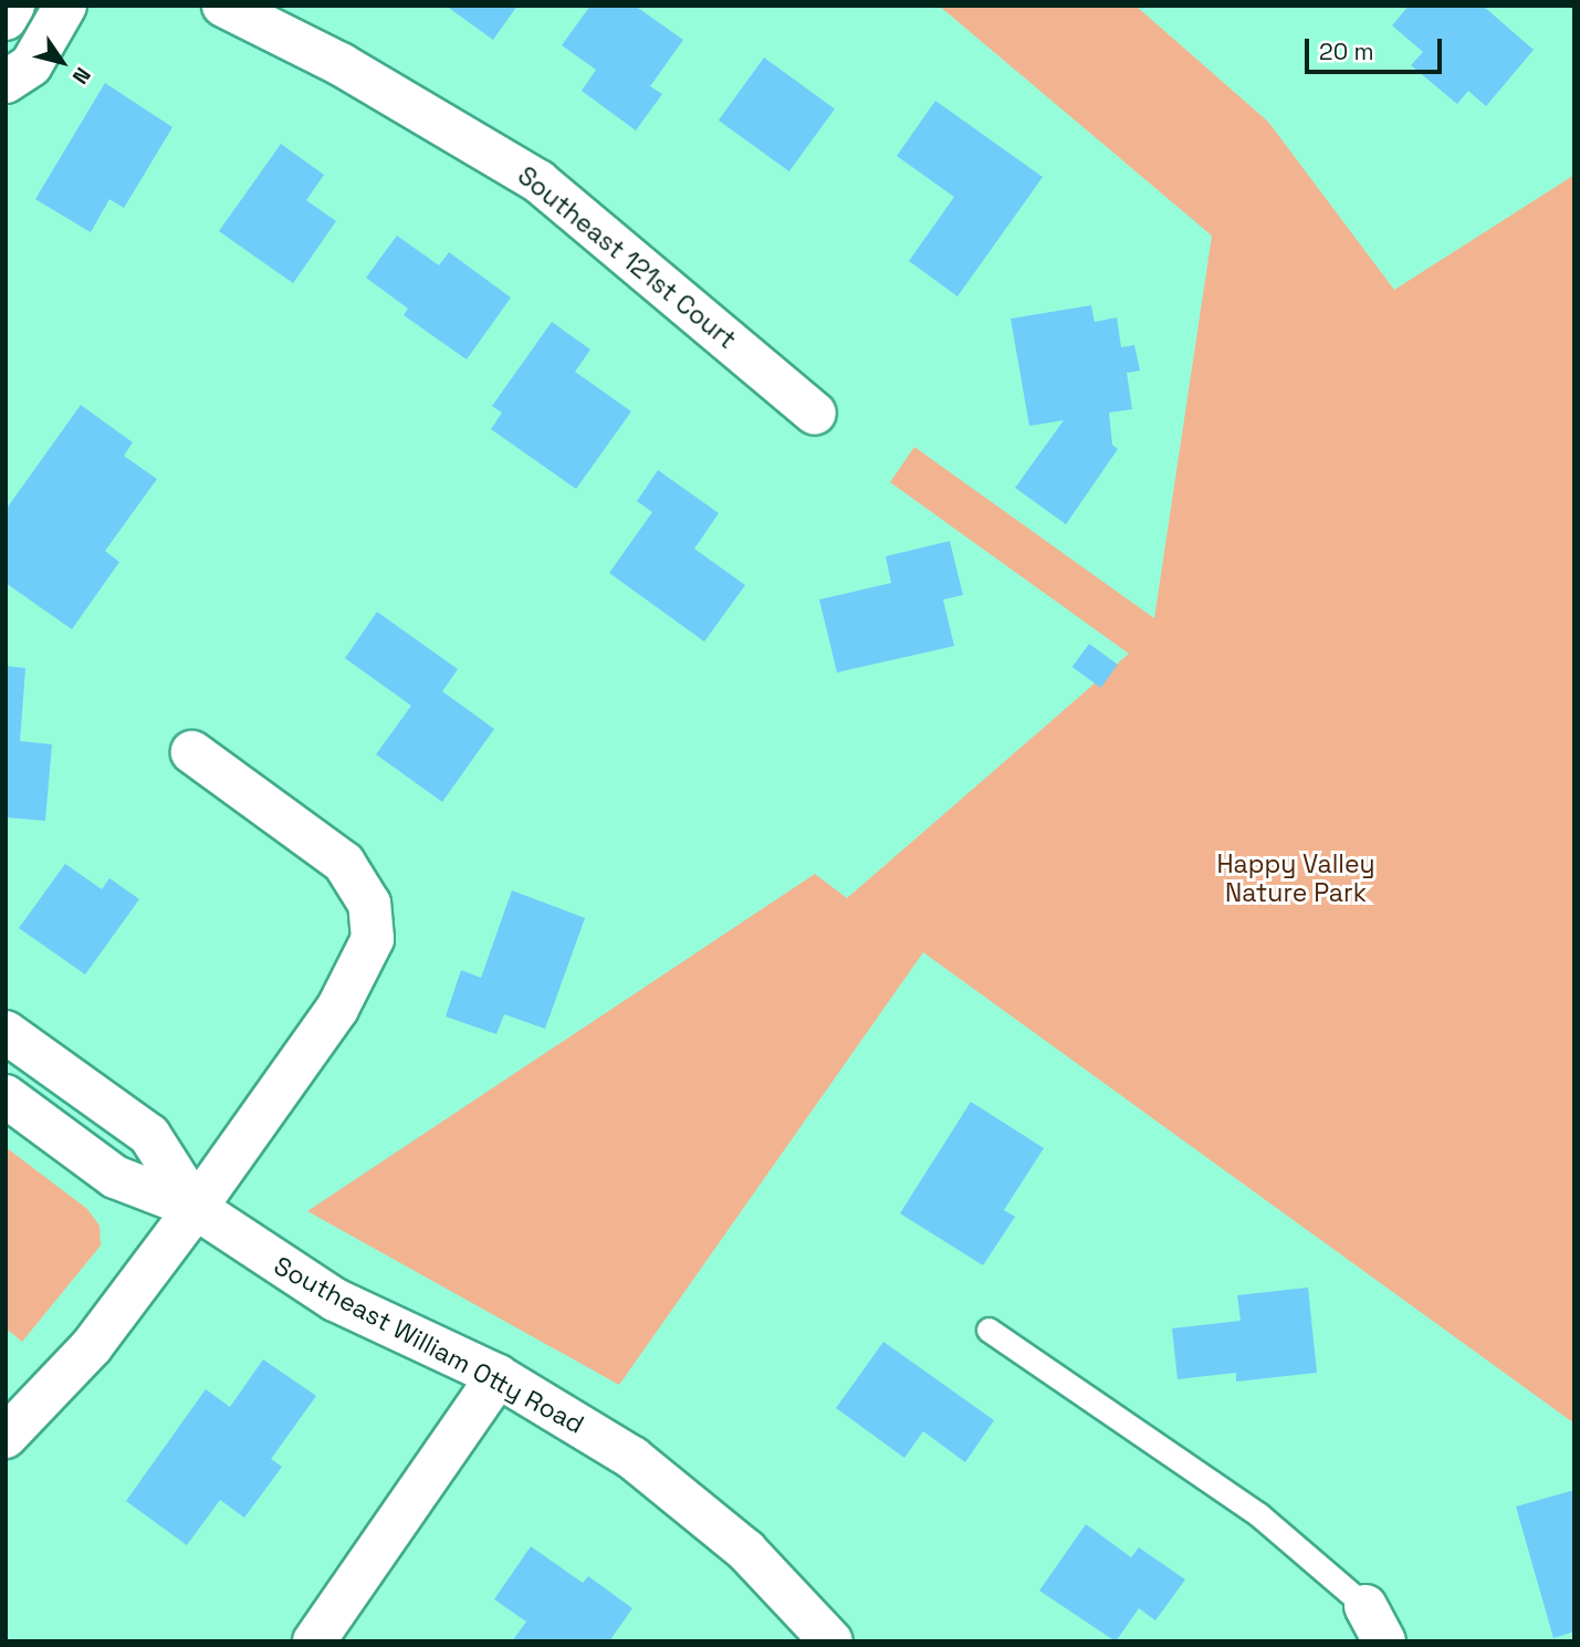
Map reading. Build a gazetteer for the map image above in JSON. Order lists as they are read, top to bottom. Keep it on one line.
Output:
{"streets":{"street":["Southeast 121st Court","Southeast William Otty Road"]},"parks":["Happy Valley Nature Park"],"scale_bar":"20 m","north":"bottom right"}
